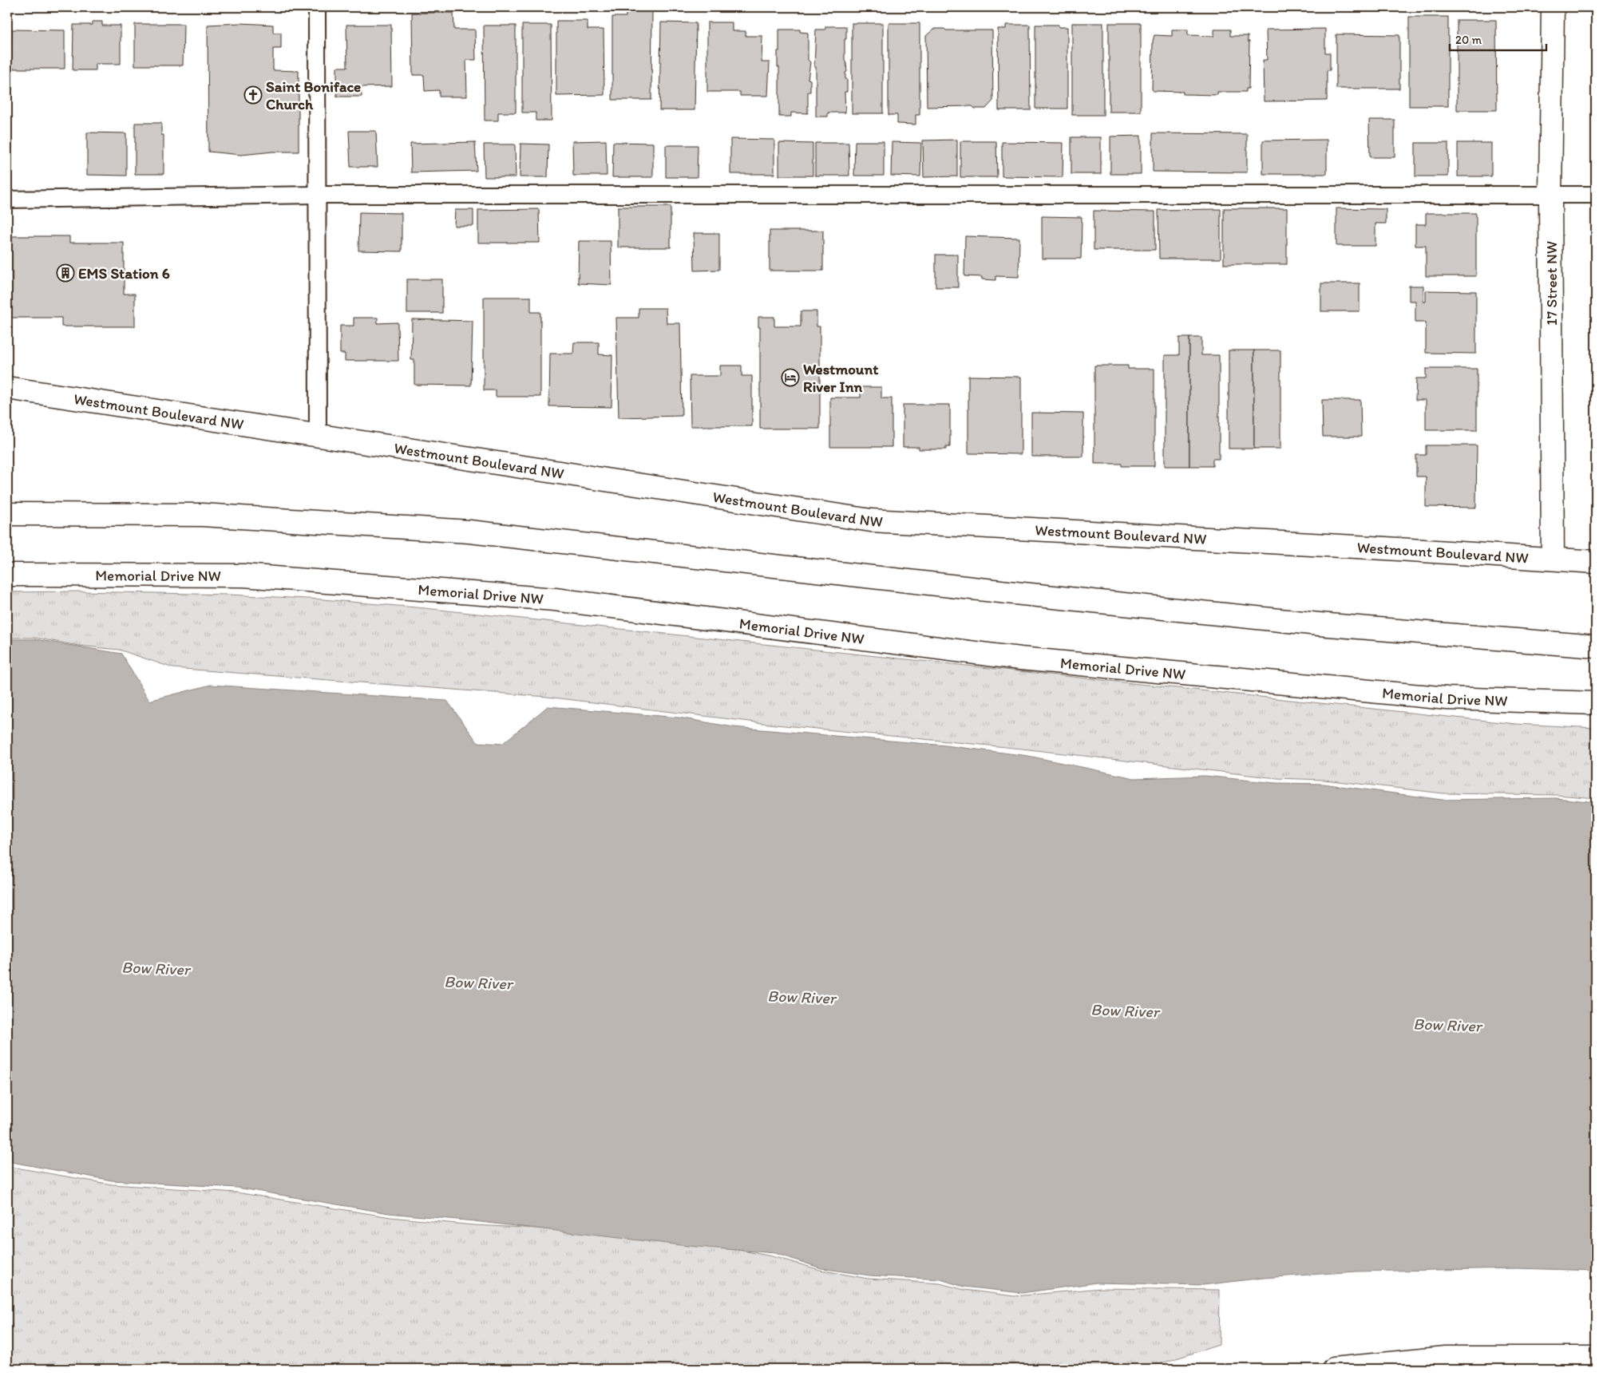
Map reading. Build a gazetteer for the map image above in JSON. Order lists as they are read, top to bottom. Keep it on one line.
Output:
{"streets":{"main road":["17 Street NW","Westmount Boulevard NW","Memorial Drive NW"]},"crossings":[["17 Street NW","Westmount Boulevard NW"]],"water":["Bow River"],"places":{"church":["Saint Boniface Church"],"building":["EMS Station 6"],"hotel":["Westmount River Inn"]},"scale_bar":"20 m"}
